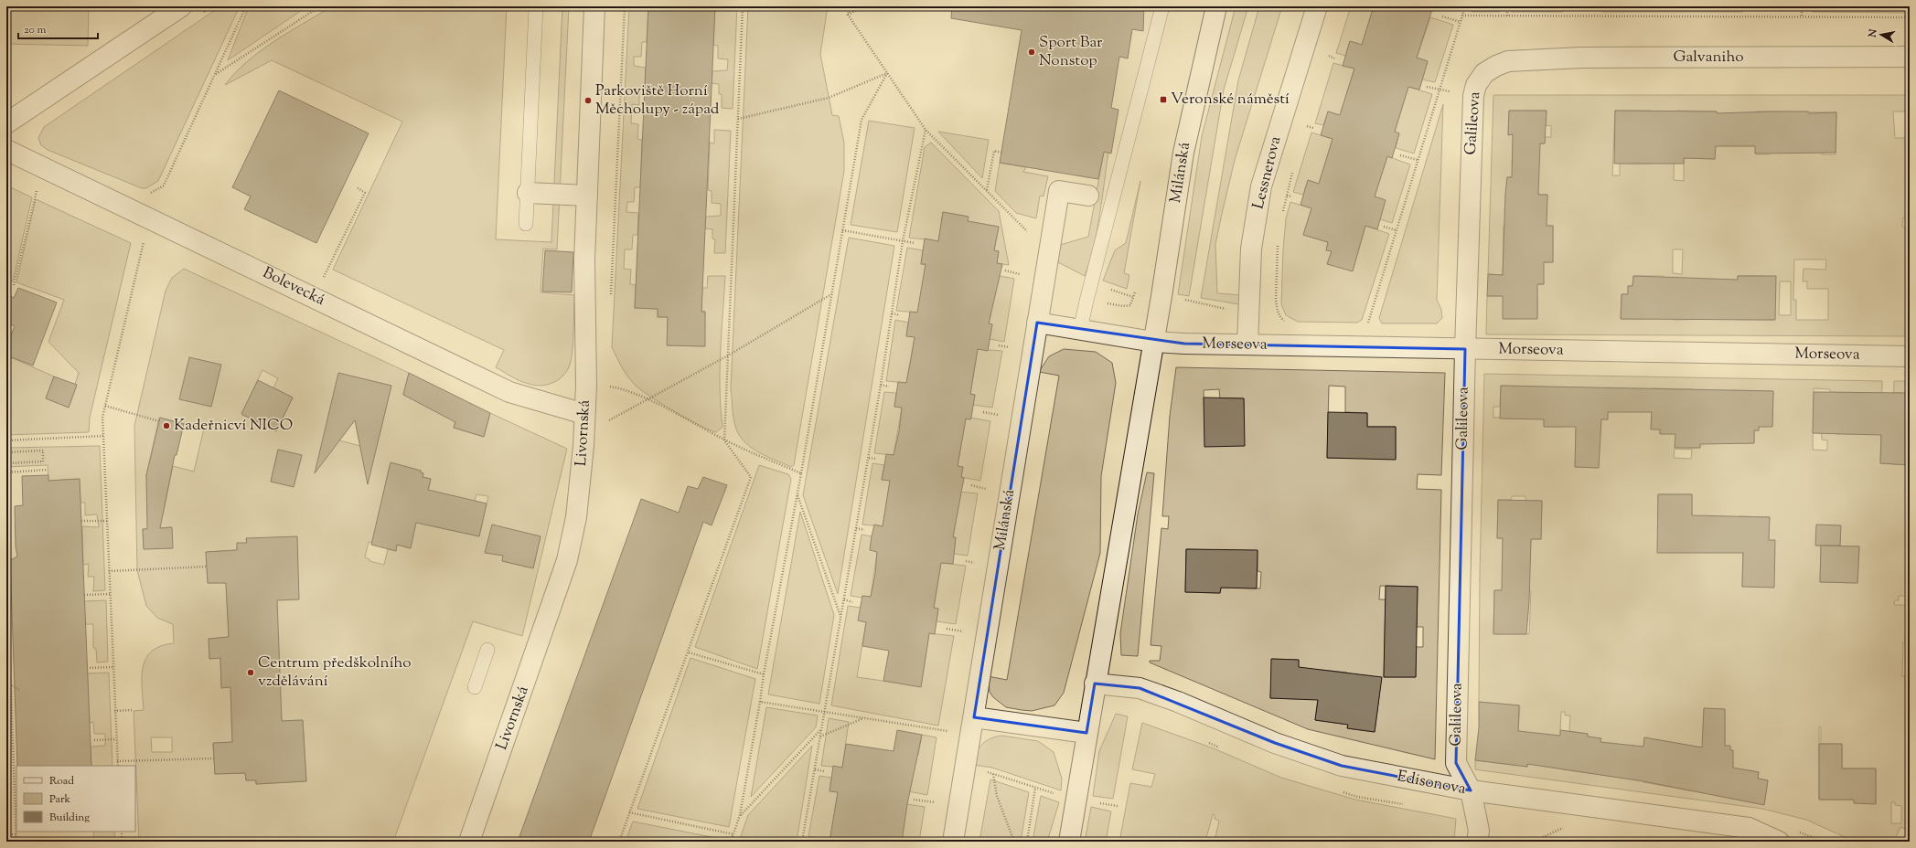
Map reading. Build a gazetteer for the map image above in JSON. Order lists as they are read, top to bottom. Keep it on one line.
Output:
{"streets":{"street":["Galvaniho","Galileova","Milánská","Lessnerova","Bolevecká","Morseova","Livornská","Edisonova"]},"crossings":[["Galvaniho","Galileova"],["Galileova","Morseova"],["Galileova","Edisonova"],["Milánská","Morseova"],["Milánská","Edisonova"],["Lessnerova","Morseova"],["Bolevecká","Livornská"]],"places":{"other":["Sport Bar Nonstop","Parkoviště Horní Měcholupy - západ","Kadeřnicví NICO","Centrum předškolního vzdělávání"],"transit":["Veronské náměstí"]},"legend":["Road","Park","Building"],"scale_bar":"20 m","north":"left"}
